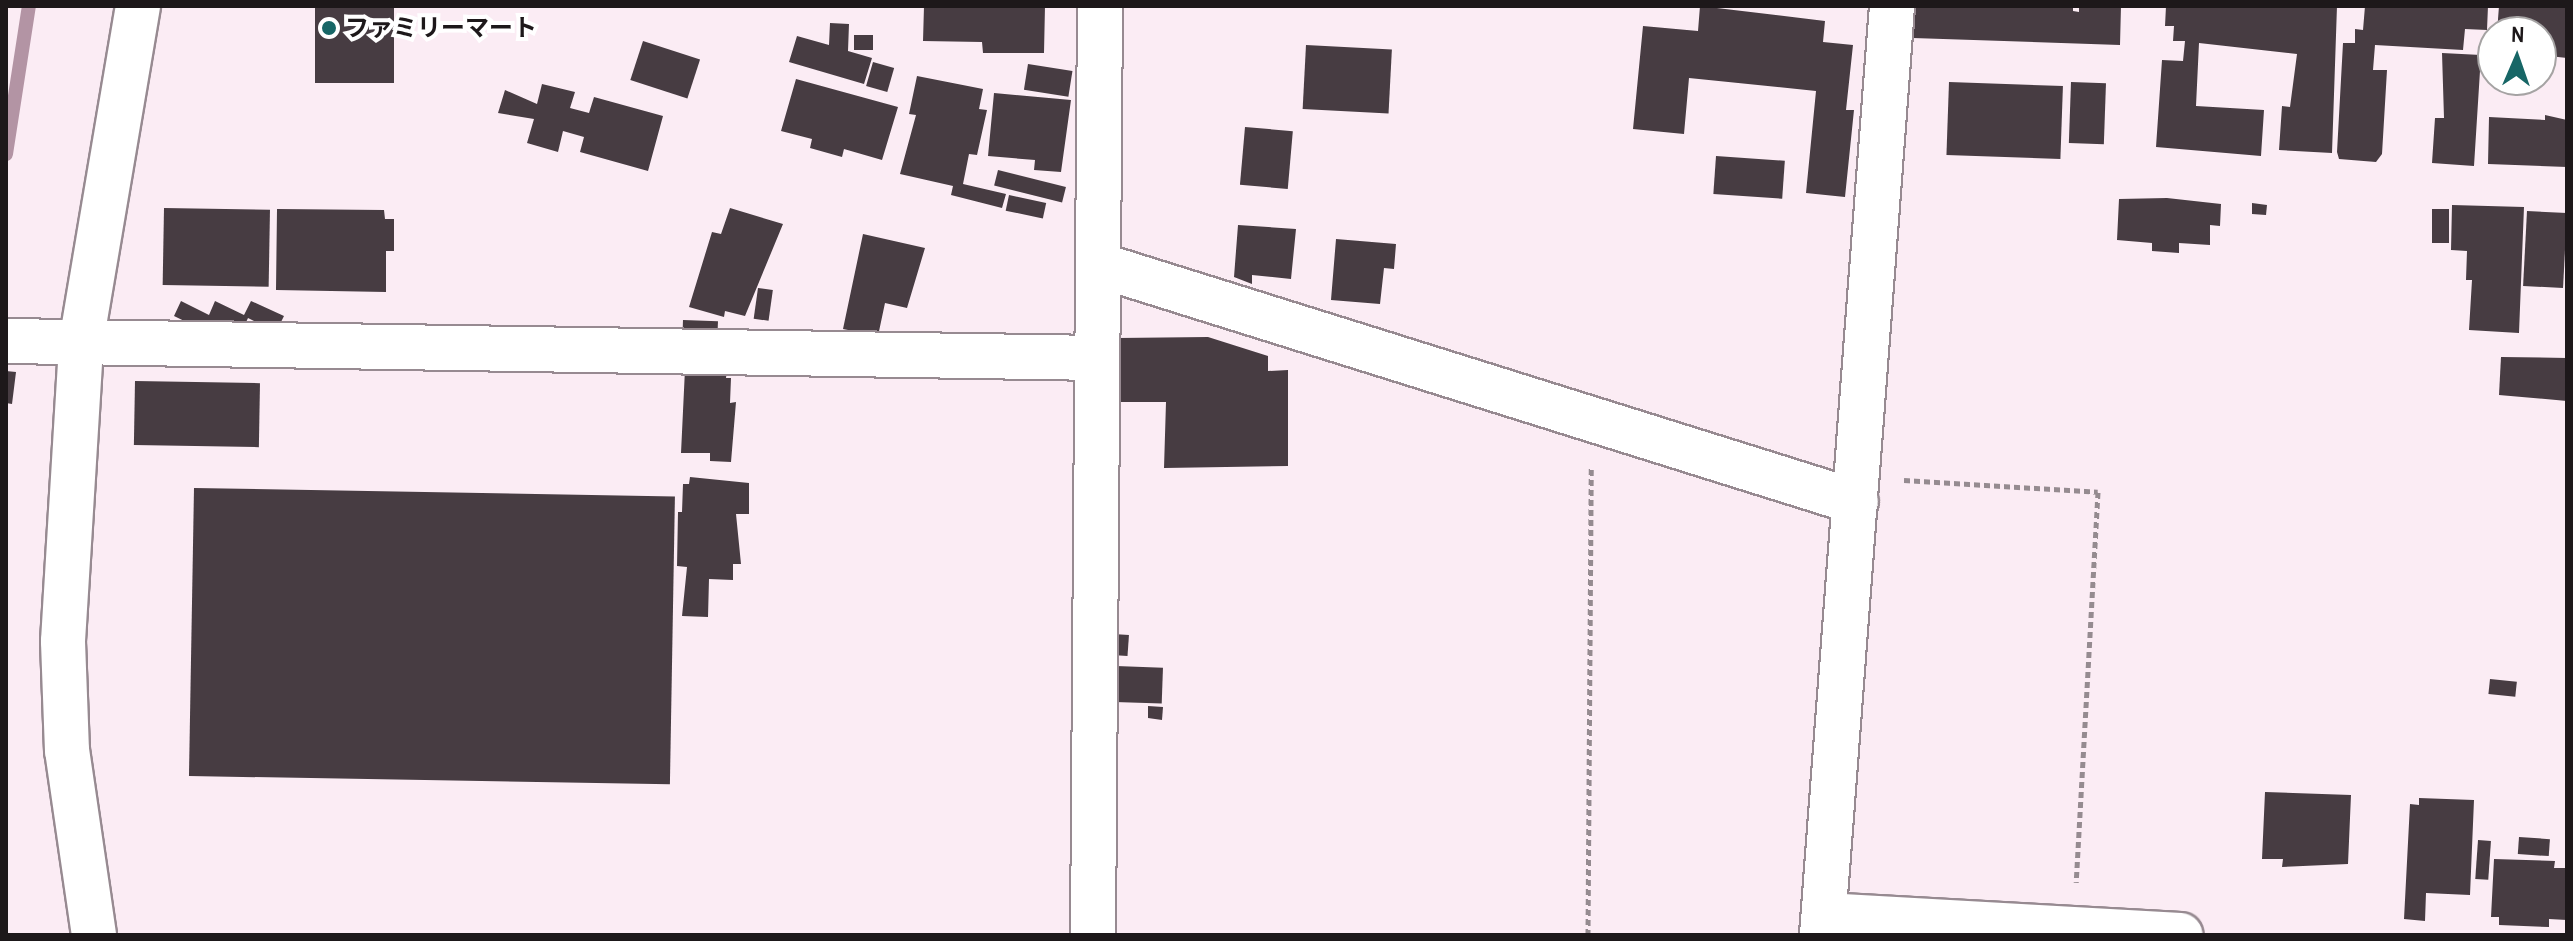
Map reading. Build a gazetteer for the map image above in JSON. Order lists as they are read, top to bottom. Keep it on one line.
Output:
{"places":["ファミリーマート"],"north":"top"}
